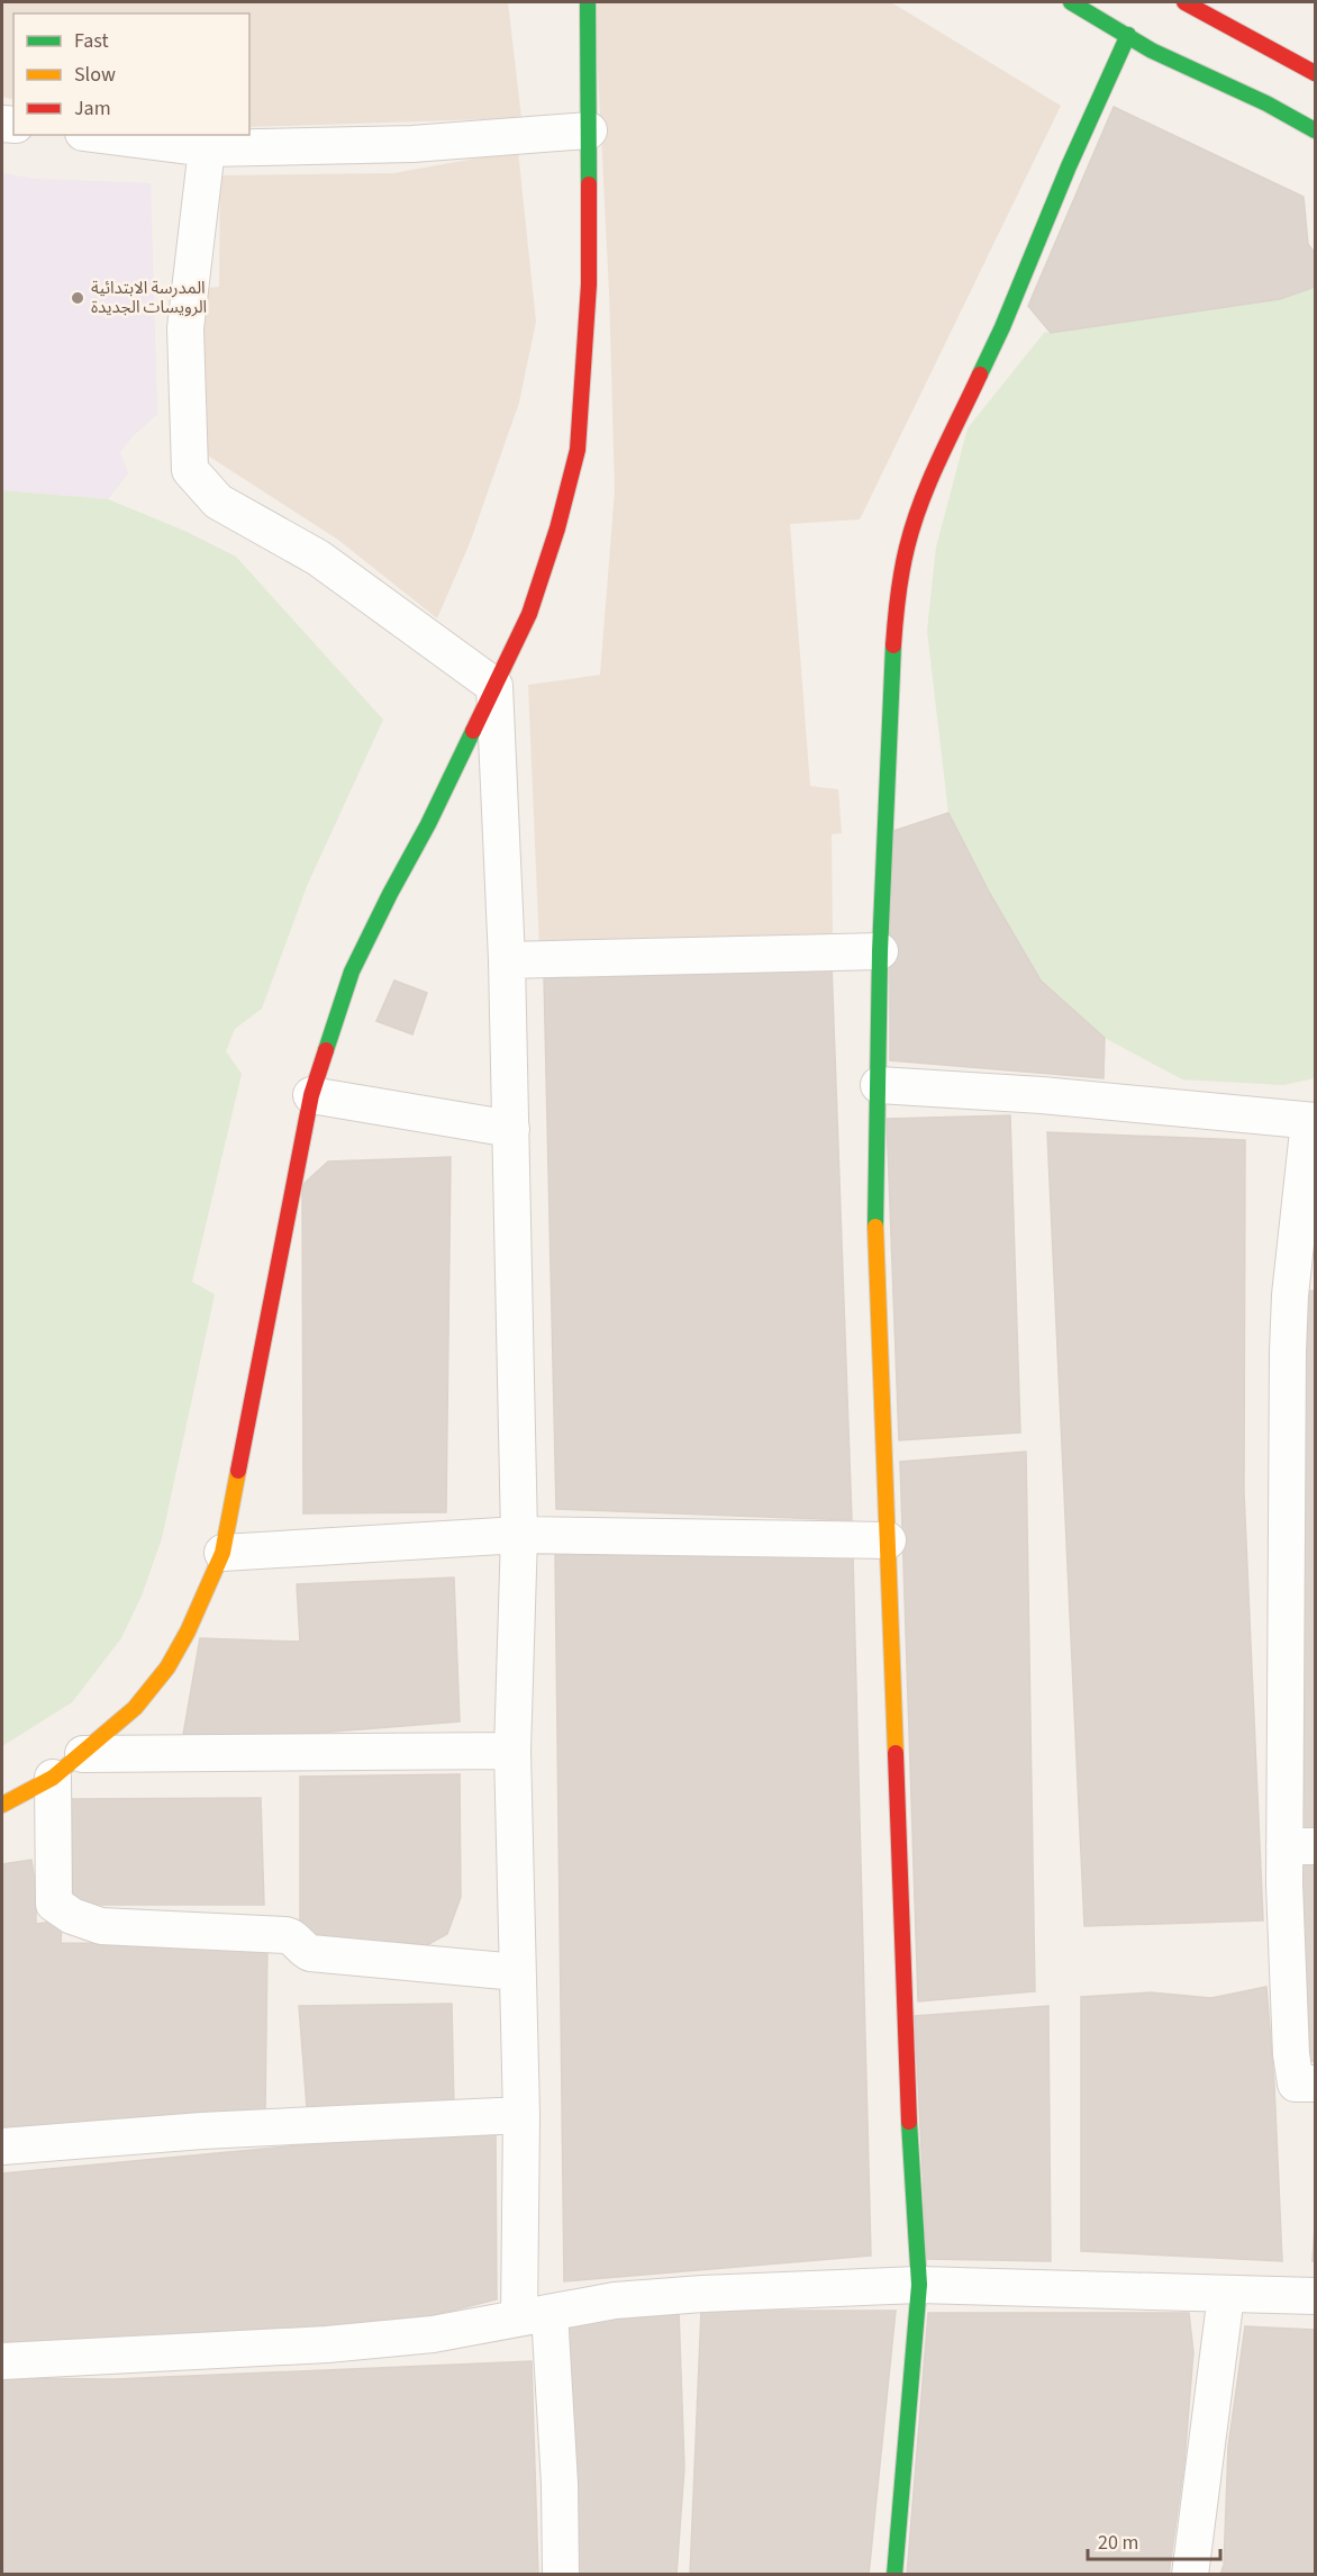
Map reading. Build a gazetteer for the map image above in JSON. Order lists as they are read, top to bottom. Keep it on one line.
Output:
{"places":["المدرسة الابتدائية الرويسات الجديدة"],"legend":["Fast","Slow","Jam"],"scale_bar":"20 m"}
